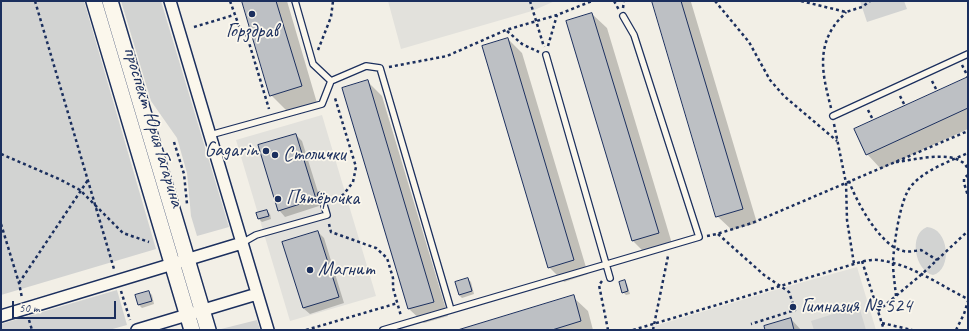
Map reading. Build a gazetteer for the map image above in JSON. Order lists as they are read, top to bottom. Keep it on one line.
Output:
{"streets":{"main road":["проспект Юрия Гагарина"]},"places":["Горздрав","Gagarin","Столички","Пятёрочка","Магнит","Гимназия № 524"],"scale_bar":"50 m"}
